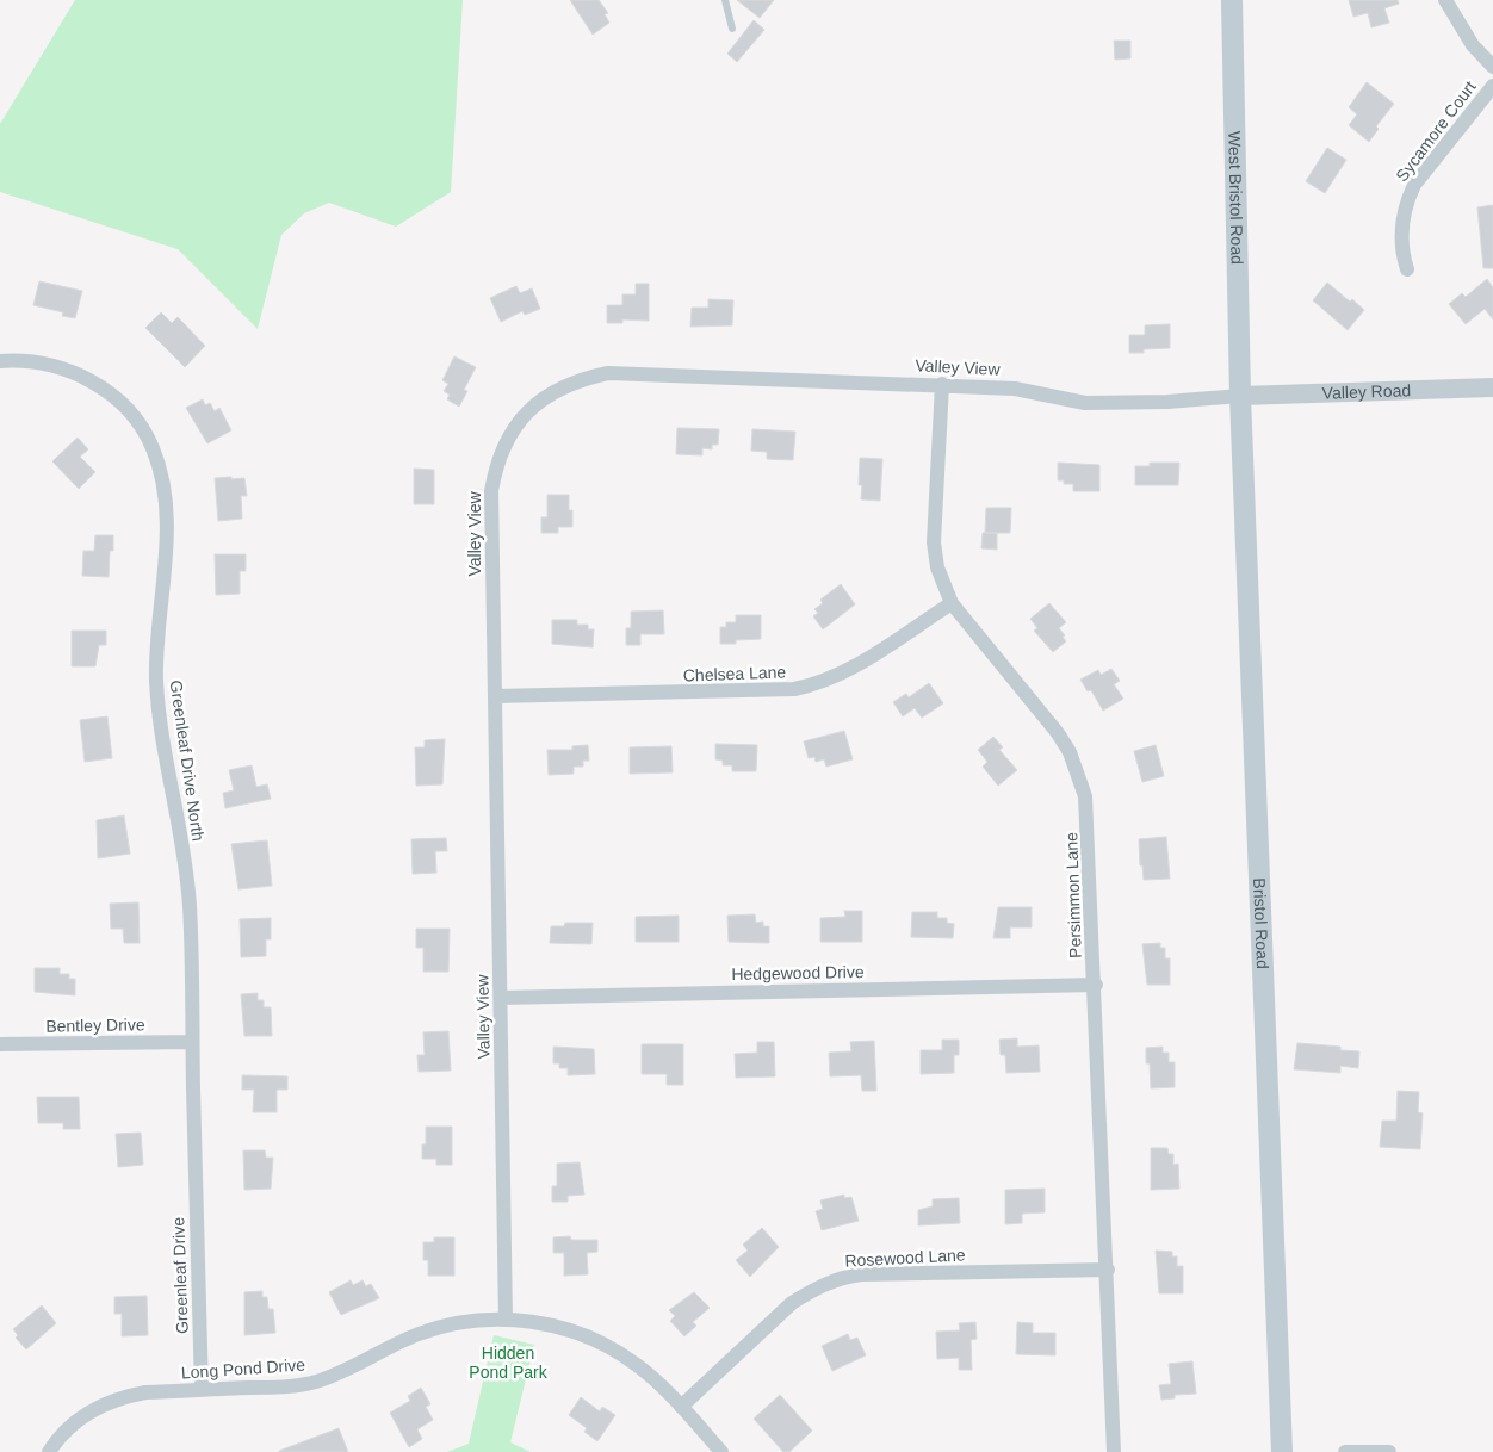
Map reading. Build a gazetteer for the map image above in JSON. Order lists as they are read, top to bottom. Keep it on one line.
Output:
{"streets":{"main road":["West Bristol Road","Bristol Road"],"street":["Sycamore Court","Valley View","Valley Road","Chelsea Lane","Greenleaf Drive North","Persimmon Lane","Hedgewood Drive","Bentley Drive","Rosewood Lane","Greenleaf Drive","Long Pond Drive"]},"crossings":[["West Bristol Road","Valley View"],["West Bristol Road","Valley Road"],["West Bristol Road","Bristol Road"],["Valley View","Valley Road"],["Valley View","Chelsea Lane"],["Valley View","Persimmon Lane"],["Valley View","Bristol Road"],["Valley View","Hedgewood Drive"],["Valley View","Long Pond Drive"],["Valley Road","Bristol Road"],["Chelsea Lane","Persimmon Lane"],["Greenleaf Drive North","Bentley Drive"],["Greenleaf Drive North","Greenleaf Drive"],["Persimmon Lane","Hedgewood Drive"],["Persimmon Lane","Rosewood Lane"],["Rosewood Lane","Long Pond Drive"],["Greenleaf Drive","Long Pond Drive"]],"parks":["Hidden Pond Park"]}
